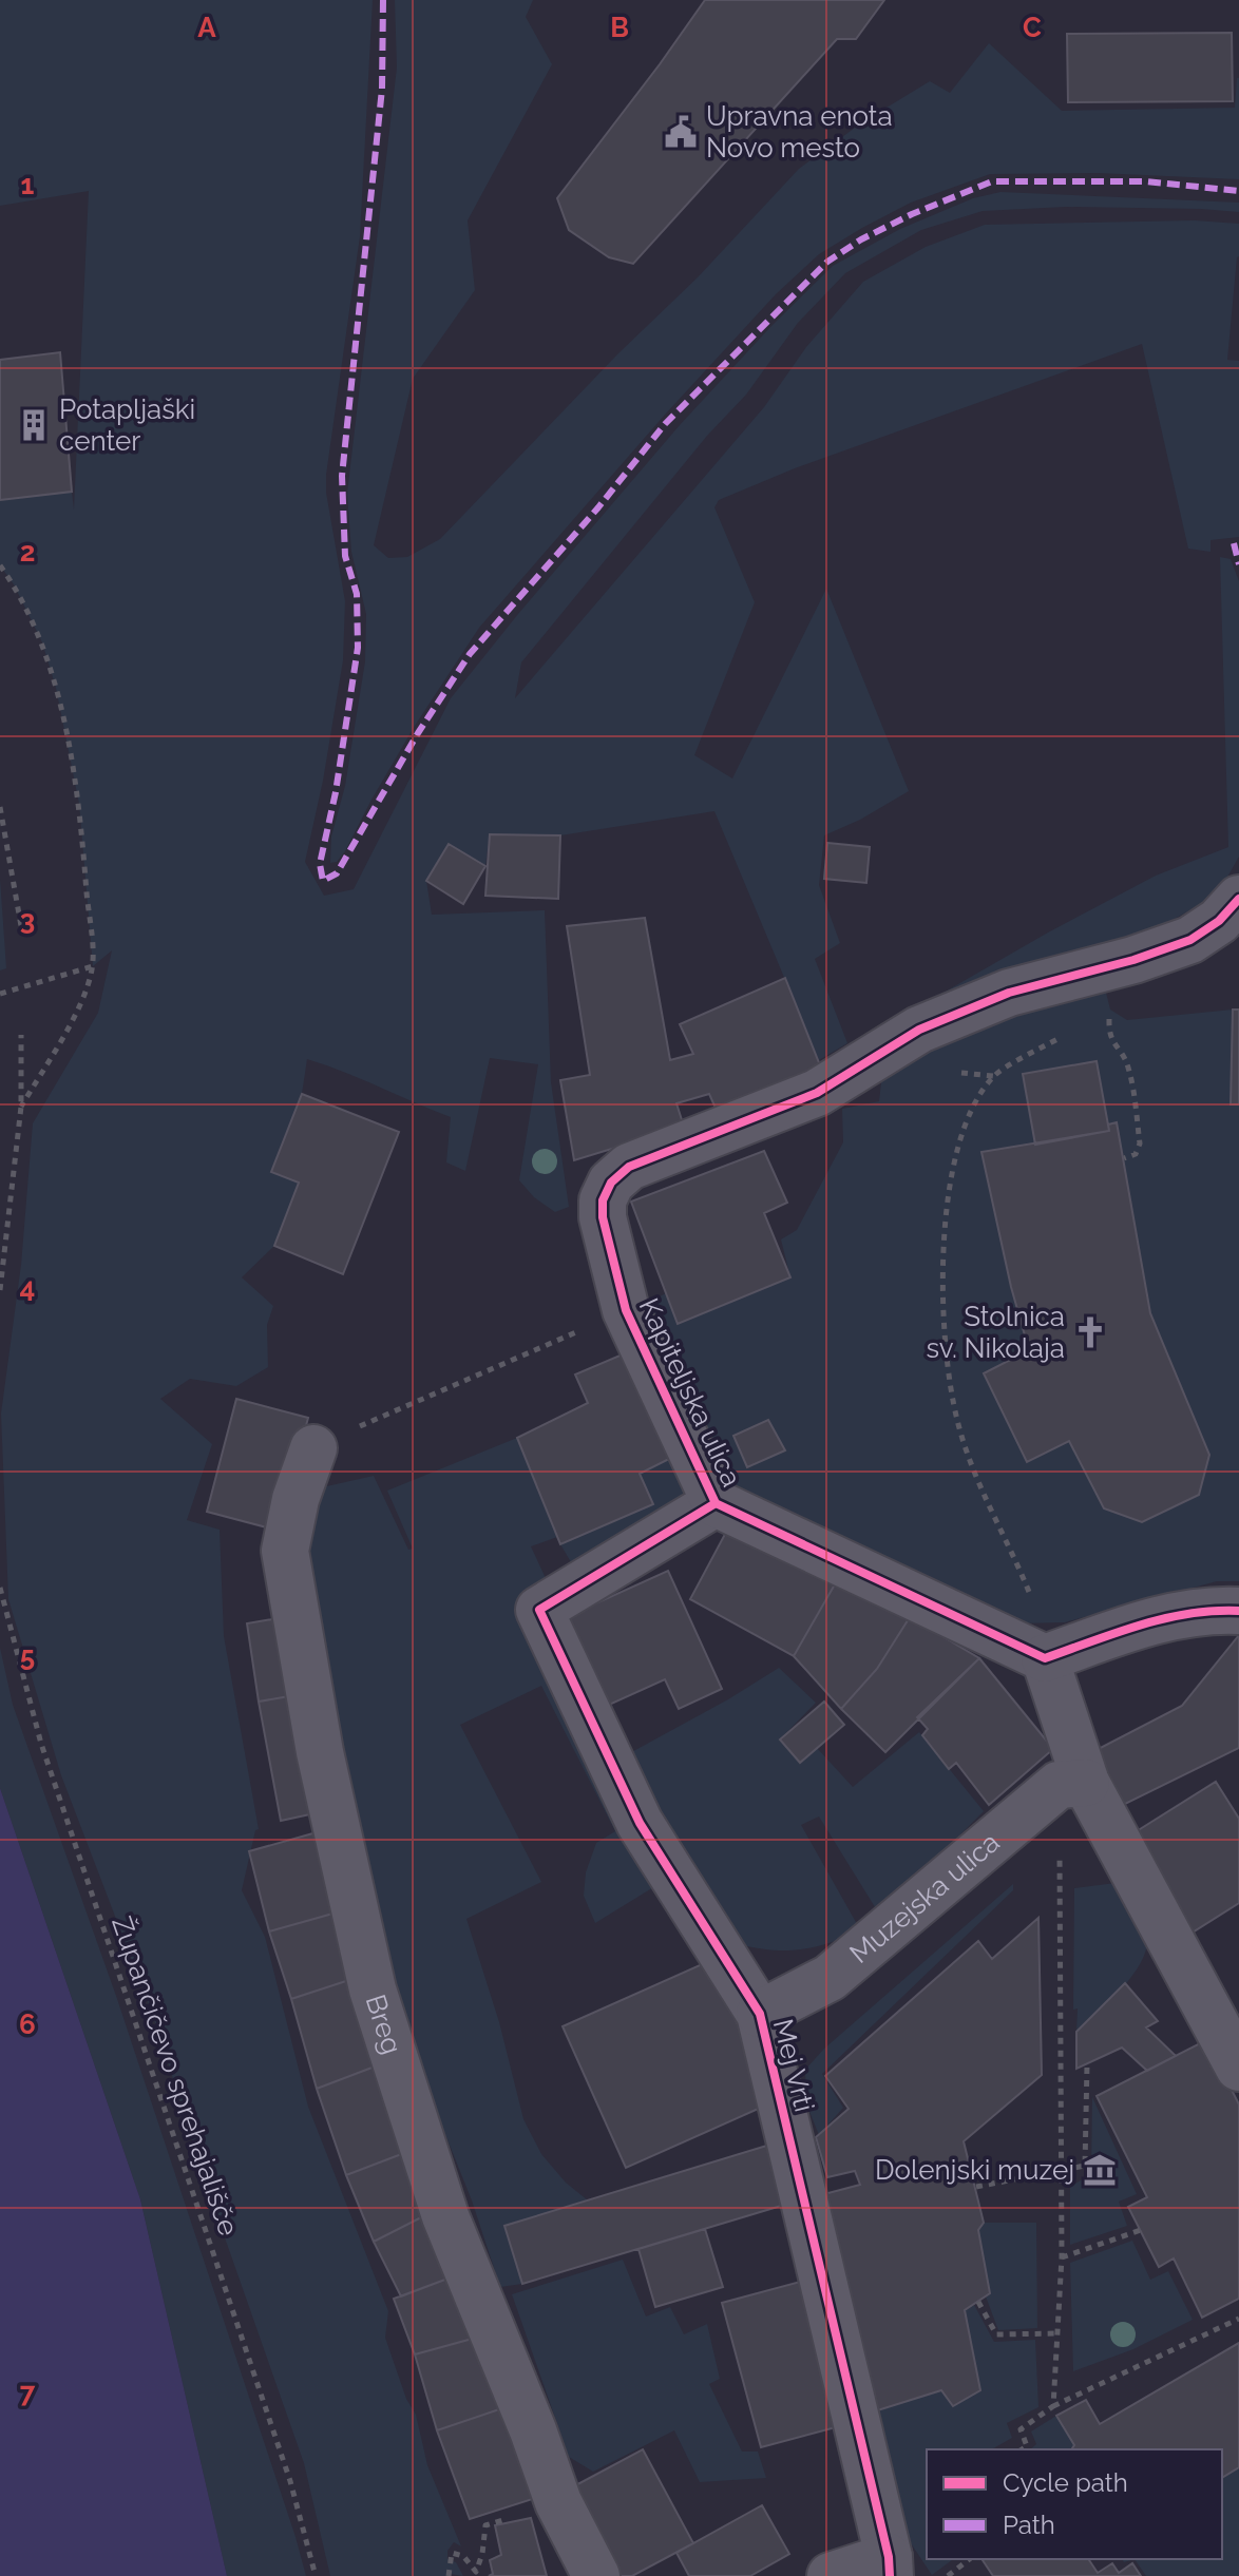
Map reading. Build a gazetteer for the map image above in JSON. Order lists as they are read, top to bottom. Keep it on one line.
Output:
{"streets":{"street":["Kapiteljska ulica","Muzejska ulica","Breg","Mej Vrti"],"path":["Župančičevo sprehajališče"]},"crossings":[["Kapiteljska ulica","Mej Vrti"],["Muzejska ulica","Mej Vrti"]],"places":{"public building":["Upravna enota Novo mesto"],"building":["Potapljaški center"],"church":["Stolnica sv. Nikolaja"],"museum":["Dolenjski muzej"]},"legend":["Cycle path","Path"],"grid":{"columns":["A","B","C"],"rows":["1","2","3","4","5","6","7"]}}
